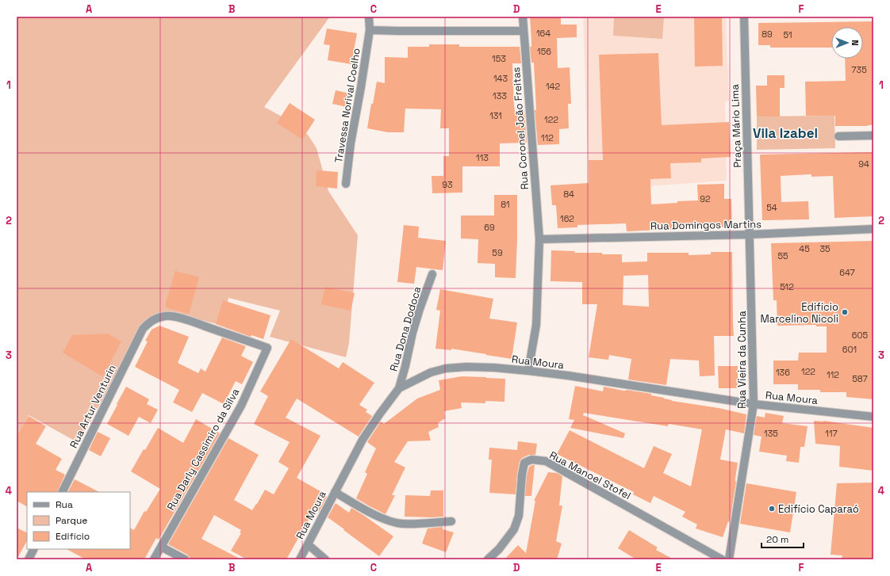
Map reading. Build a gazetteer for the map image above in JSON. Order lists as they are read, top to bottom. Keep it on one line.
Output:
{"streets":{"street":["Travessa Norival Coelho","Praça Mário Lima","Rua Coronel João Freitas","Rua Domingos Martins","Rua Dona Dodoca","Rua Vieira da Cunha","Rua Moura","Rua Artur Venturin","Rua Darly Cassimiro da Silva","Rua Manoel Stofel"]},"crossings":[["Praça Mário Lima","Rua Domingos Martins"],["Praça Mário Lima","Rua Vieira da Cunha"],["Rua Coronel João Freitas","Rua Domingos Martins"],["Rua Coronel João Freitas","Rua Moura"],["Rua Domingos Martins","Rua Vieira da Cunha"],["Rua Dona Dodoca","Rua Moura"],["Rua Vieira da Cunha","Rua Moura"],["Rua Artur Venturin","Rua Darly Cassimiro da Silva"]],"districts":["Vila Izabel"],"places":["Edifício Marcelino Nicoli","Edifício Caparaó"],"house_numbers":["164","89","51","156","153","735","143","142","133","131","122","112","113","94","93","84","92","81","54","162","69","45","35","59","55","647","512","605","601","122","136","112","587","135","117"],"legend":["Rua","Parque","Edifício"],"scale_bar":"20 m","north":"right","grid":{"columns":["A","B","C","D","E","F"],"rows":["1","2","3","4"]}}
